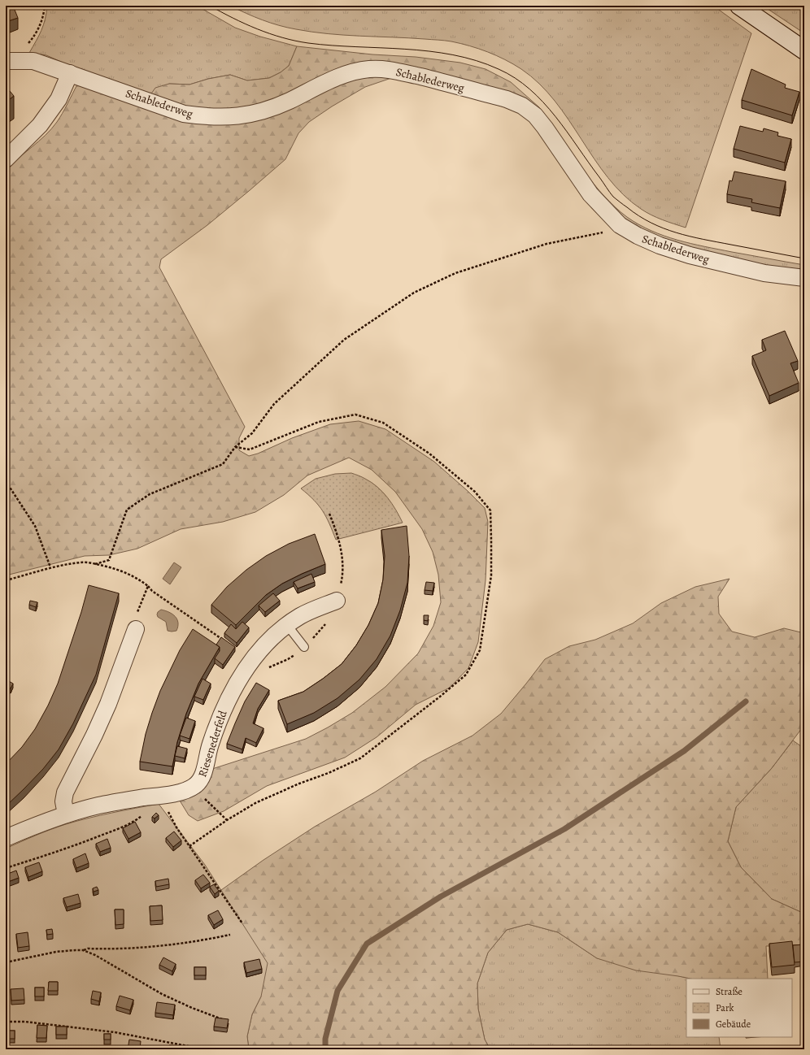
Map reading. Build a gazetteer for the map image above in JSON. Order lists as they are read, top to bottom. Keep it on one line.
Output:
{"streets":{"street":["Schablederweg","Riesenederfeld"]},"legend":["Straße","Park","Gebäude"]}
